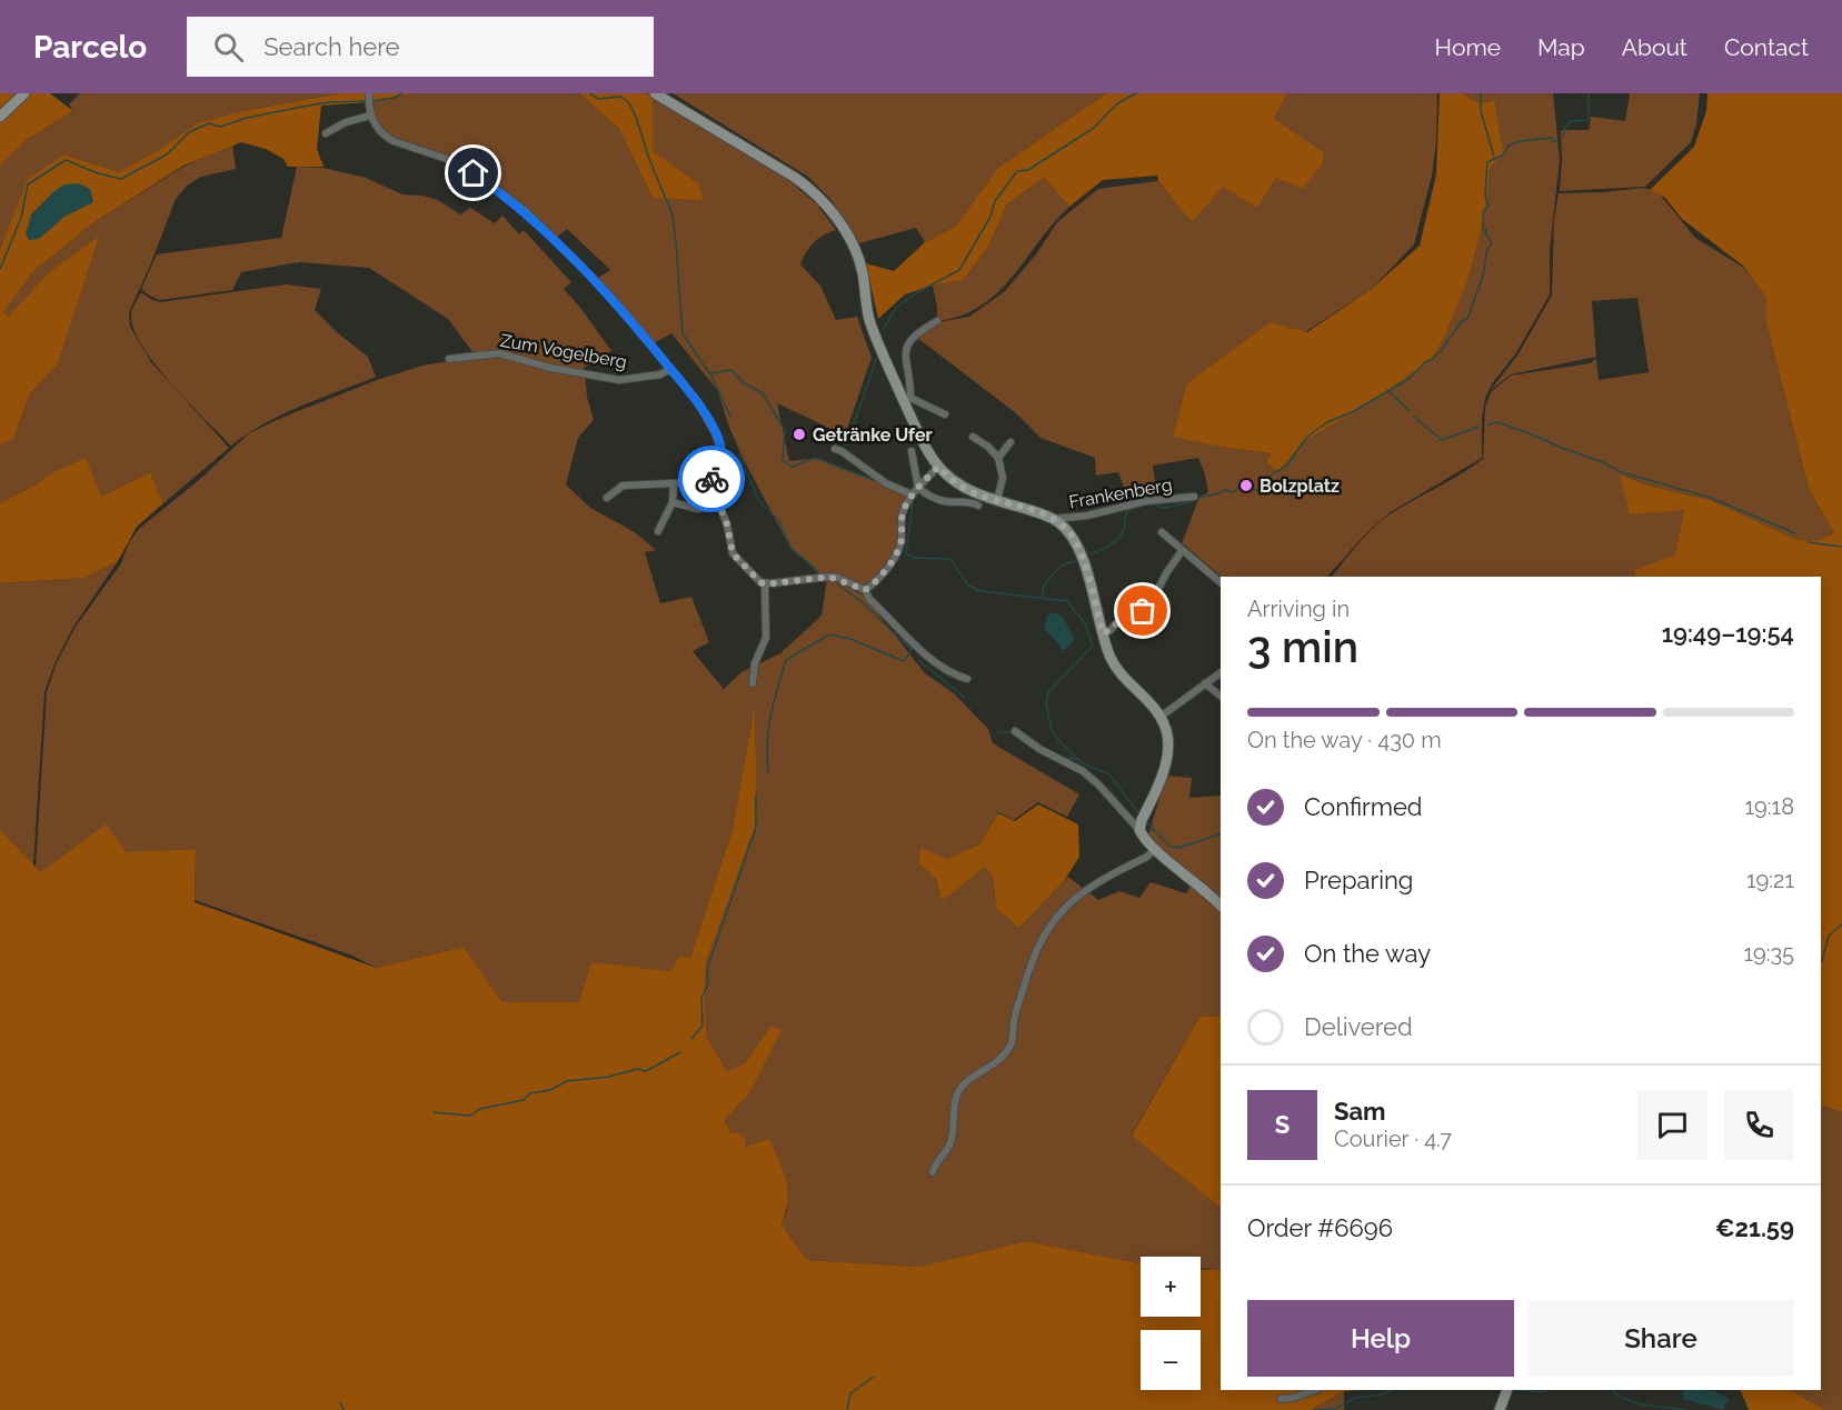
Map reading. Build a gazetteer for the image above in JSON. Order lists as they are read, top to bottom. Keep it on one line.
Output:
{"streets":{"street":["Zum Vogelberg","Frankenberg"]},"places":["Getränke Ufer","Bolzplatz"],"page":{"header":"Parcelo","search":"Search here","nav":["Home","Map","About","Contact"],"heading":["3 min","Arriving in","19:49–19:54"],"panel":["Sam","Courier · 4.7","Order #6696","€21.59"],"bar":"On the way · 430 m","list":[["Confirmed","19:18"],["Preparing","19:21"],["On the way","19:35"],"Delivered"],"round":"S","map_buttons":["+","−"],"buttons":["Help","Share"]}}
